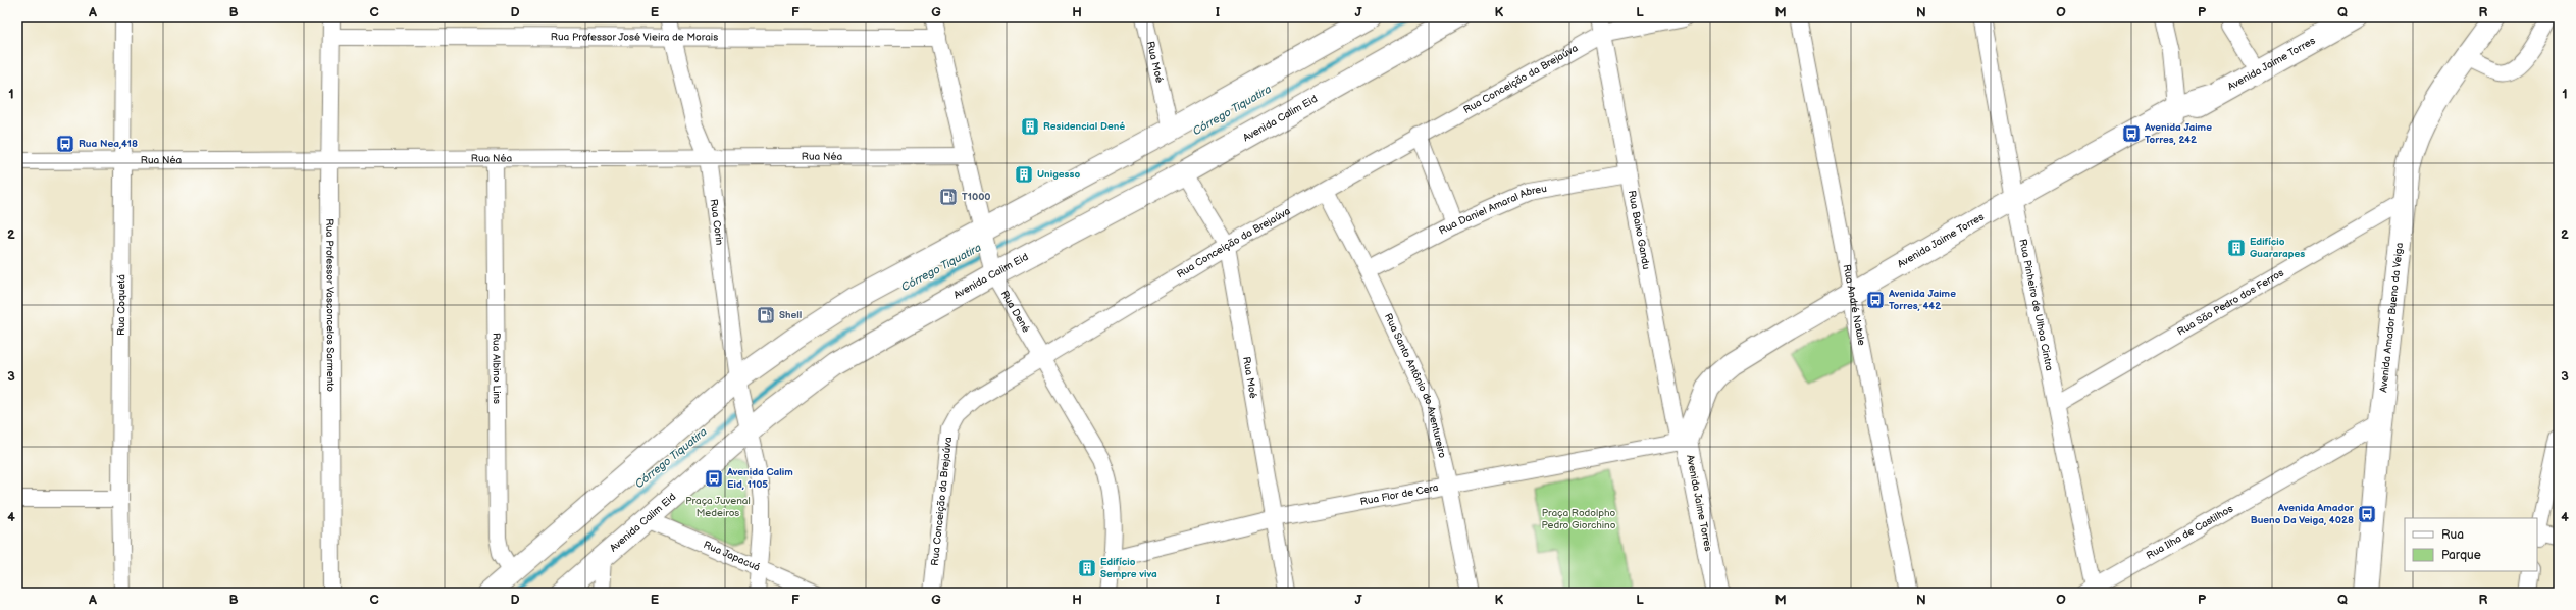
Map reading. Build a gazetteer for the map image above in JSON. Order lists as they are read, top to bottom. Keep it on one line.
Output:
{"streets":{"main road":["Avenida Jaime Torres","Avenida Calim Eid","Avenida Amador Bueno da Veiga"],"street":["Rua Professor José Vieira de Morais","Rua Moé","Rua Conceição da Brejaúva","Rua Néa","Rua Daniel Amaral Abreu","Rua Corin","Rua Baixo Gandu","Rua São Pedro dos Ferros","Rua Coquetá","Rua Professor Vasconcelos Sarmento","Rua André Natale","Rua Pinheiro de Ulhoa Cintra","Rua Dené","Rua Albino Lins","Rua Santo Antônio do Aventureiro","Rua Flor de Cera","Rua Ilha de Castilhos","Rua Japacuá"]},"crossings":[["Rua Professor José Vieira de Morais","Rua Corin"],["Rua Professor José Vieira de Morais","Rua Professor Vasconcelos Sarmento"],["Rua Professor José Vieira de Morais","Rua Dené"],["Rua Moé","Rua Conceição da Brejaúva"],["Rua Moé","Avenida Calim Eid"],["Rua Moé","Rua Flor de Cera"],["Avenida Jaime Torres","Rua Baixo Gandu"],["Avenida Jaime Torres","Rua André Natale"],["Avenida Jaime Torres","Rua Pinheiro de Ulhoa Cintra"],["Avenida Jaime Torres","Rua Flor de Cera"],["Rua Conceição da Brejaúva","Rua Baixo Gandu"],["Rua Conceição da Brejaúva","Rua Dené"],["Rua Conceição da Brejaúva","Rua Santo Antônio do Aventureiro"],["Avenida Calim Eid","Rua Corin"],["Avenida Calim Eid","Rua Dené"],["Avenida Calim Eid","Rua Japacuá"],["Rua Néa","Rua Corin"],["Rua Néa","Rua Coquetá"],["Rua Néa","Rua Professor Vasconcelos Sarmento"],["Rua Néa","Rua Dené"],["Rua Néa","Rua Albino Lins"],["Rua Daniel Amaral Abreu","Rua Baixo Gandu"],["Rua Daniel Amaral Abreu","Rua Santo Antônio do Aventureiro"],["Rua Corin","Rua Japacuá"],["Rua Baixo Gandu","Rua Flor de Cera"],["Rua São Pedro dos Ferros","Rua Pinheiro de Ulhoa Cintra"],["Rua São Pedro dos Ferros","Avenida Amador Bueno da Veiga"],["Rua Pinheiro de Ulhoa Cintra","Rua Ilha de Castilhos"],["Rua Dené","Rua Flor de Cera"],["Avenida Amador Bueno da Veiga","Rua Ilha de Castilhos"],["Rua Santo Antônio do Aventureiro","Rua Flor de Cera"]],"water":["Córrego Tiquatira"],"parks":["Praça Juvenal Medeiros","Praça Rodolpho Pedro Giorchino"],"places":{"building":["Residencial Dené","Unigesso","Edifício Guararapes","Edifício Sempre viva"],"bus stop":["Avenida Jaime Torres, 242","Rua Nea,418","Avenida Jaime Torres, 442","Avenida Calim Eid, 1105","Avenida Amador Bueno Da Veiga, 4028"],"fuel station":["T1000","Shell"]},"legend":["Rua","Parque"],"grid":{"columns":["A","B","C","D","E","F","G","H","I","J","K","L","M","N","O","P","Q","R"],"rows":["1","2","3","4"]}}
